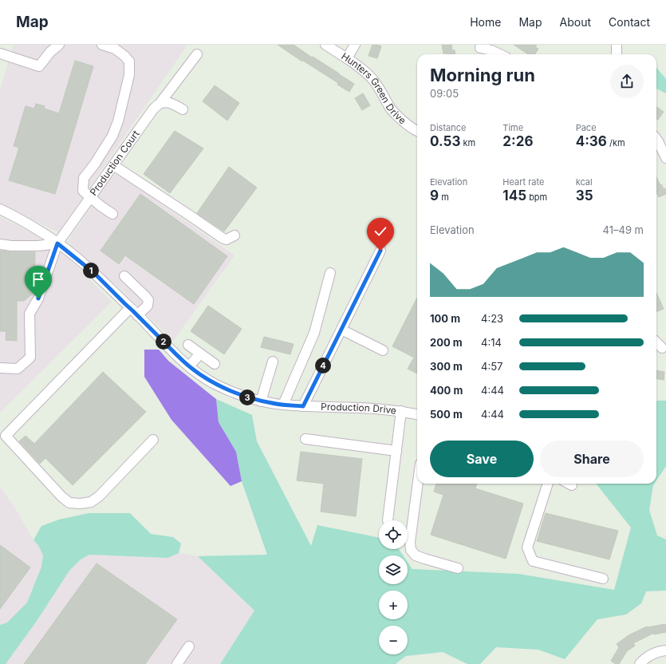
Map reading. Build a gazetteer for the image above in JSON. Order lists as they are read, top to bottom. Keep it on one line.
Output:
{"streets":{"street":["Hunters Green Drive","Production Court","Production Drive"]},"crossings":[["Production Court","Production Drive"]],"page":{"header":"Map","nav":["Home","Map","About","Contact"],"heading":["Morning run","09:05"],"stats":[["Distance","0.53 km"],["Time","2:26"],["Pace","4:36 /km"],["Elevation","9 m"],["Heart rate","145 bpm"],["kcal","35"]],"chart":["Elevation","41–49 m"],"pins":["1","2","4","3"],"list":[{"name":"100 m","note":"4:23"},{"name":"200 m","note":"4:14"},{"name":"300 m","note":"4:57"},{"name":"400 m","note":"4:44"},{"name":"500 m","note":"4:44"}],"buttons":["Save","Share"],"map_buttons":["+","−"]}}
